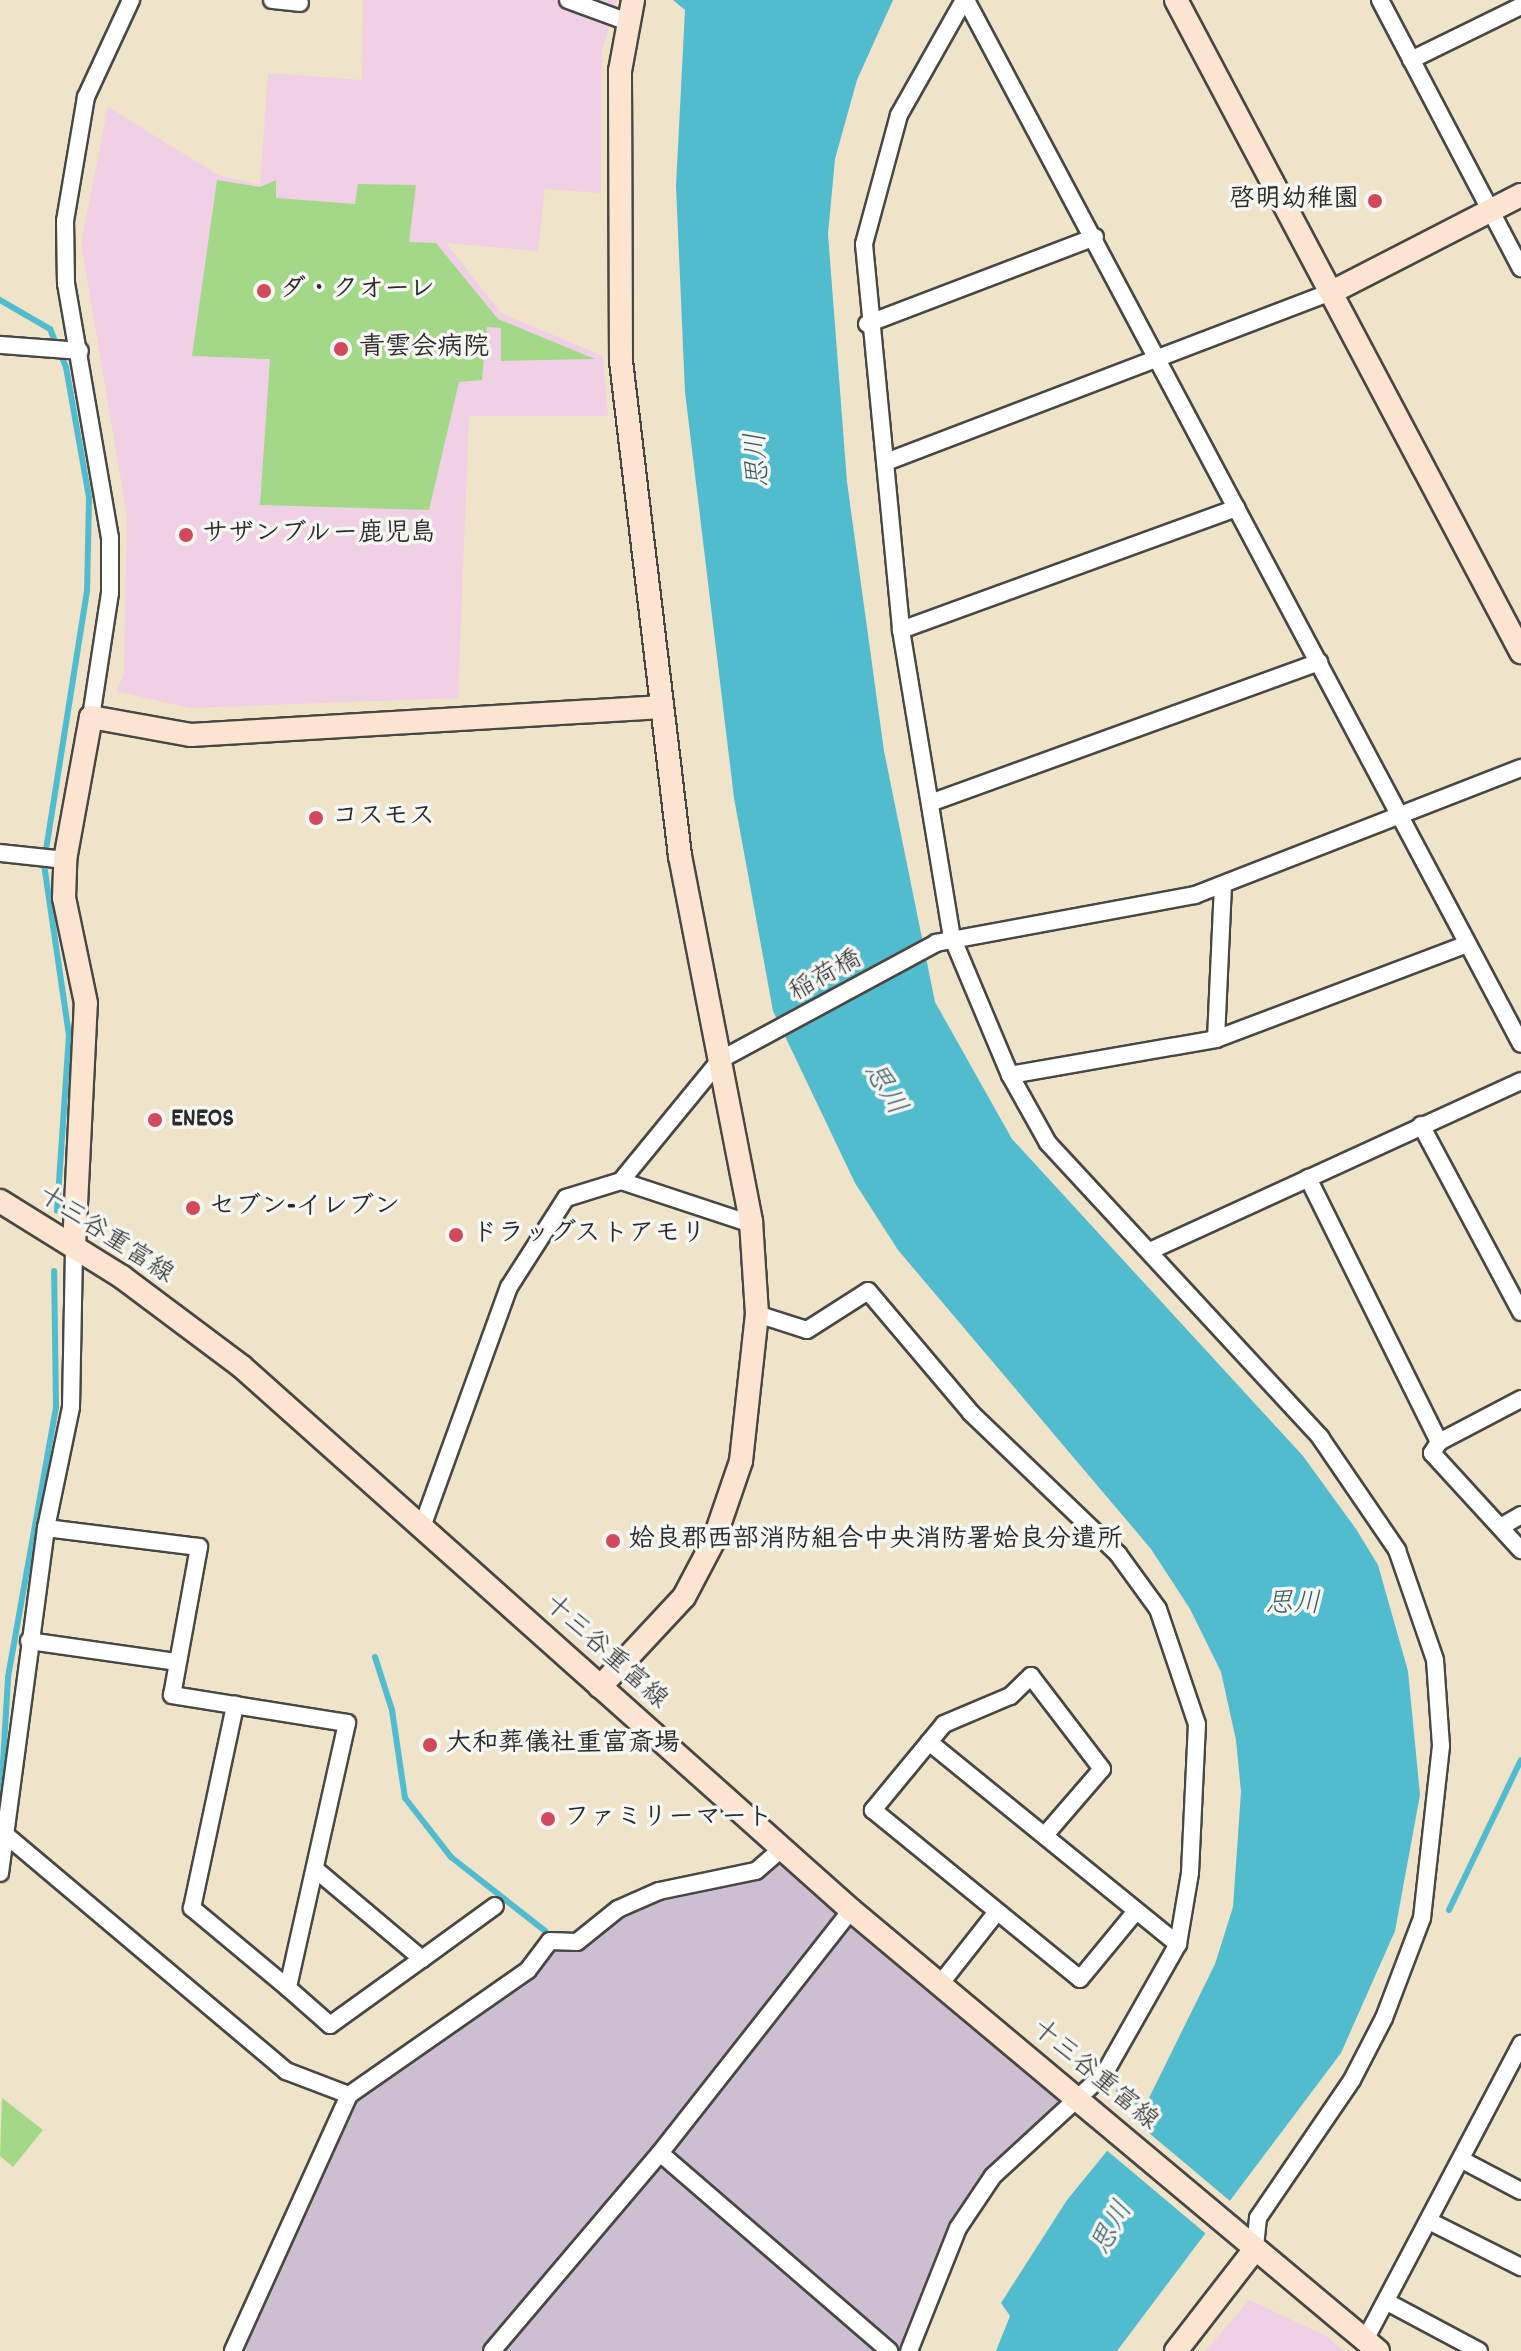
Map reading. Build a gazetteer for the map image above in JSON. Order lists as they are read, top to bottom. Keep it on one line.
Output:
{"streets":{"street":["稲荷橋","十三谷重富線"]},"water":["思川"],"places":["啓明幼稚園","ダ・クオーレ","青雲会病院","サザンブルー鹿児島","コスモス","ENEOS","セブン-イレブン","ドラッグストアモリ","姶良郡西部消防組合中央消防署姶良分遣所","大和葬儀社重富斎場","ファミリーマート"]}
